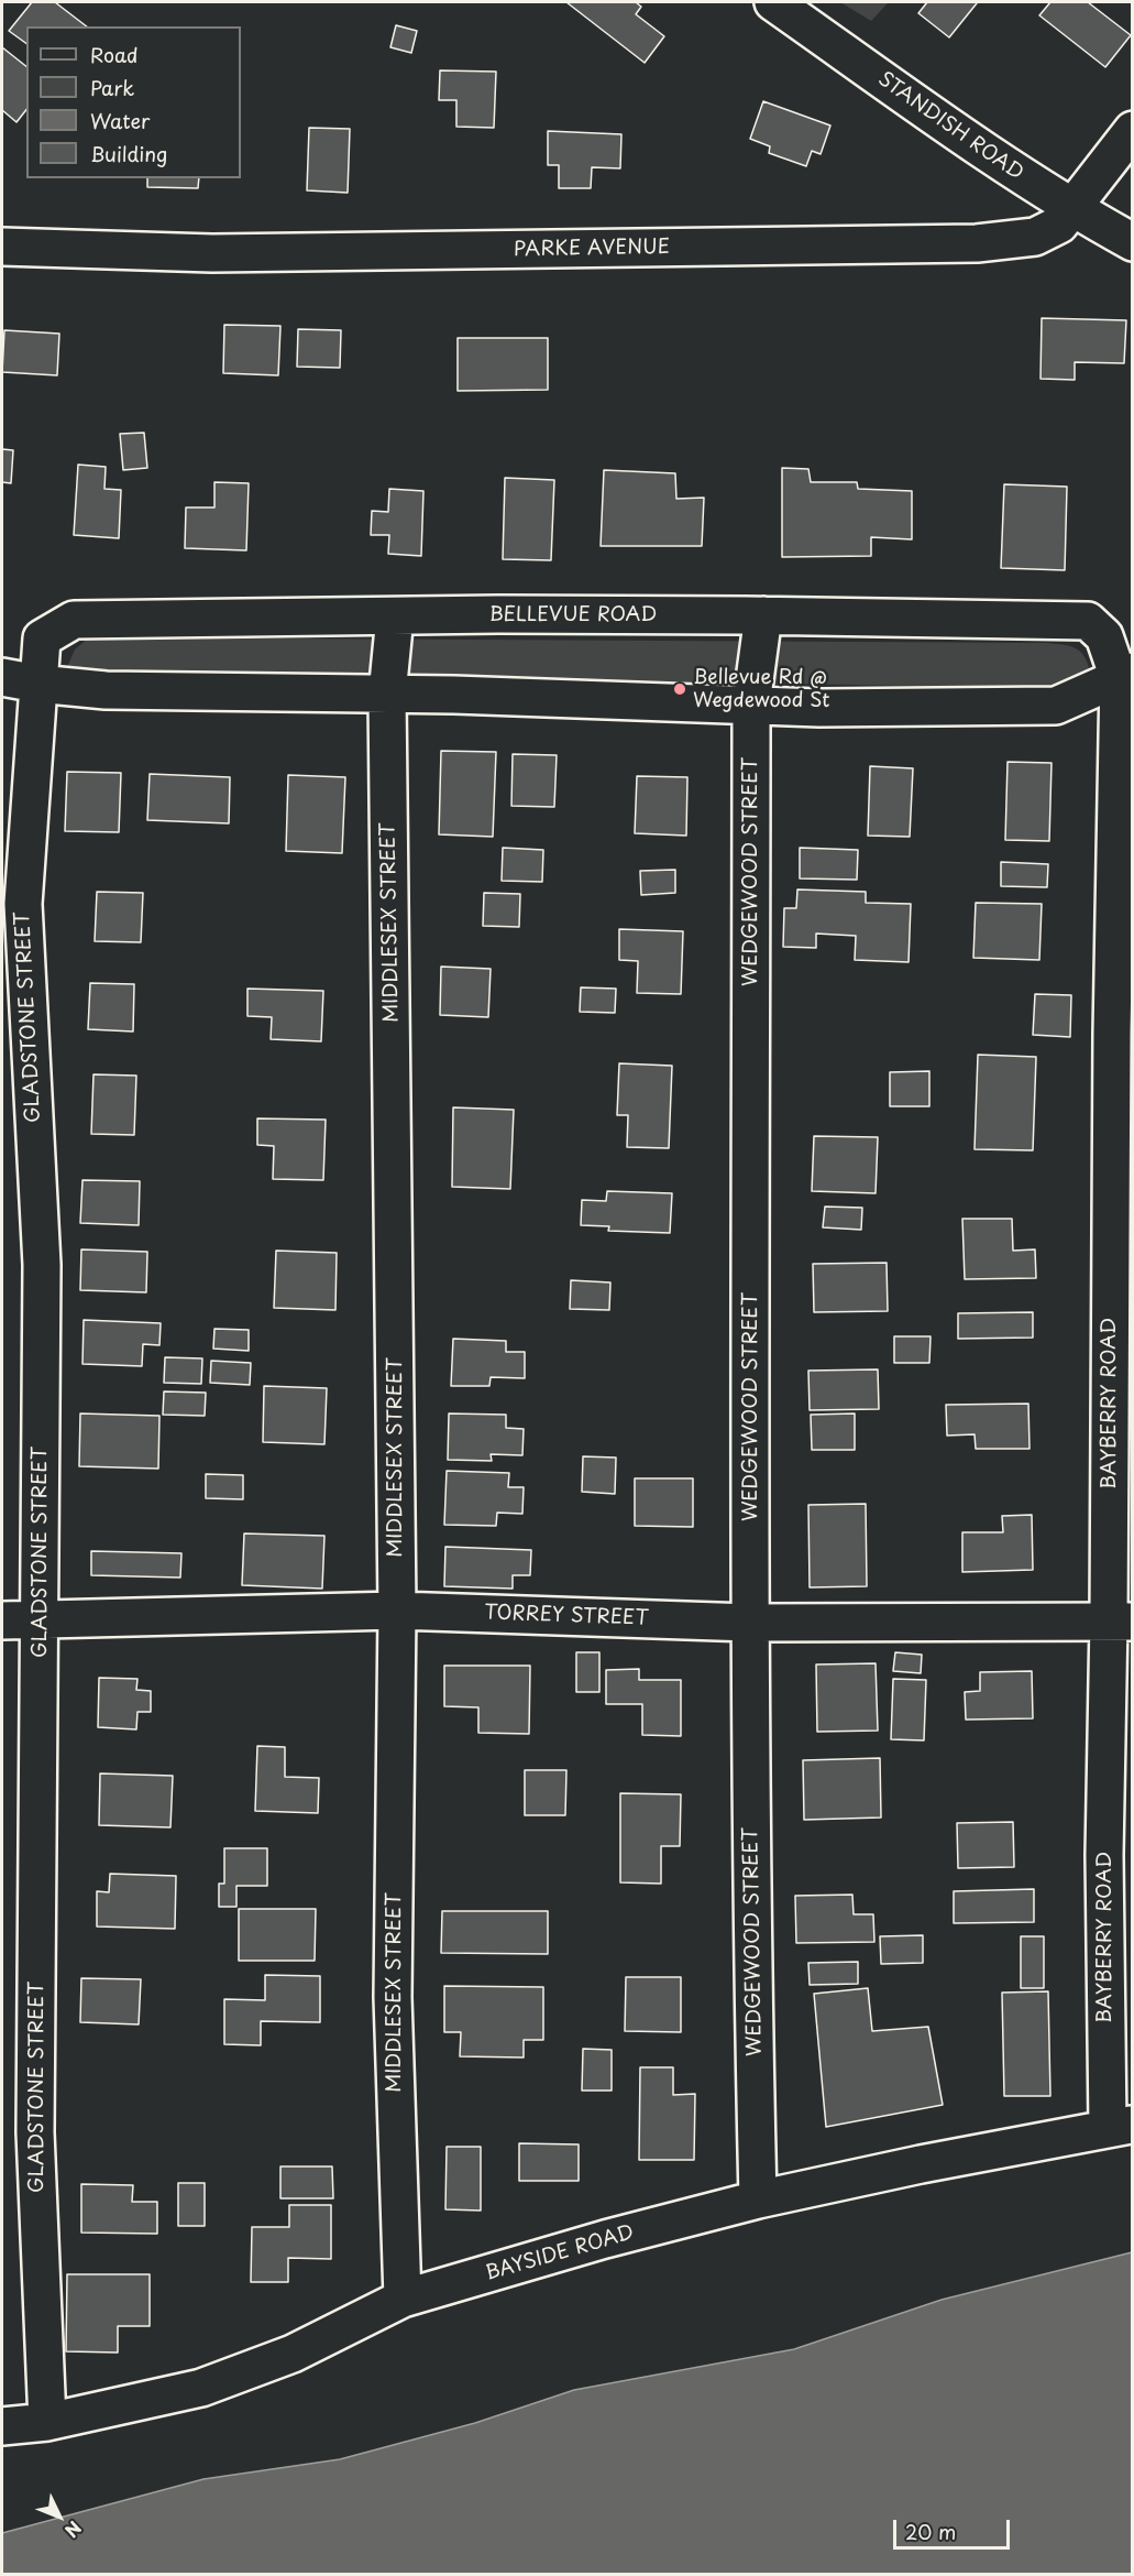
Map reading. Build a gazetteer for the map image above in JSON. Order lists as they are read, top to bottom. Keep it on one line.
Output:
{"streets":{"street":["STANDISH ROAD","PARKE AVENUE","BELLEVUE ROAD","WEDGEWOOD STREET","MIDDLESEX STREET","GLADSTONE STREET","BAYBERRY ROAD","TORREY STREET","BAYSIDE ROAD"]},"crossings":[["STANDISH ROAD","PARKE AVENUE"],["BELLEVUE ROAD","WEDGEWOOD STREET"],["BELLEVUE ROAD","MIDDLESEX STREET"],["BELLEVUE ROAD","GLADSTONE STREET"],["BELLEVUE ROAD","BAYBERRY ROAD"],["WEDGEWOOD STREET","TORREY STREET"],["WEDGEWOOD STREET","BAYSIDE ROAD"],["MIDDLESEX STREET","TORREY STREET"],["MIDDLESEX STREET","BAYSIDE ROAD"],["GLADSTONE STREET","TORREY STREET"],["GLADSTONE STREET","BAYSIDE ROAD"],["BAYBERRY ROAD","TORREY STREET"],["BAYBERRY ROAD","BAYSIDE ROAD"]],"places":["Bellevue Rd @ Wegdewood St"],"legend":["Road","Park","Water","Building"],"scale_bar":"20 m","north":"bottom right"}
